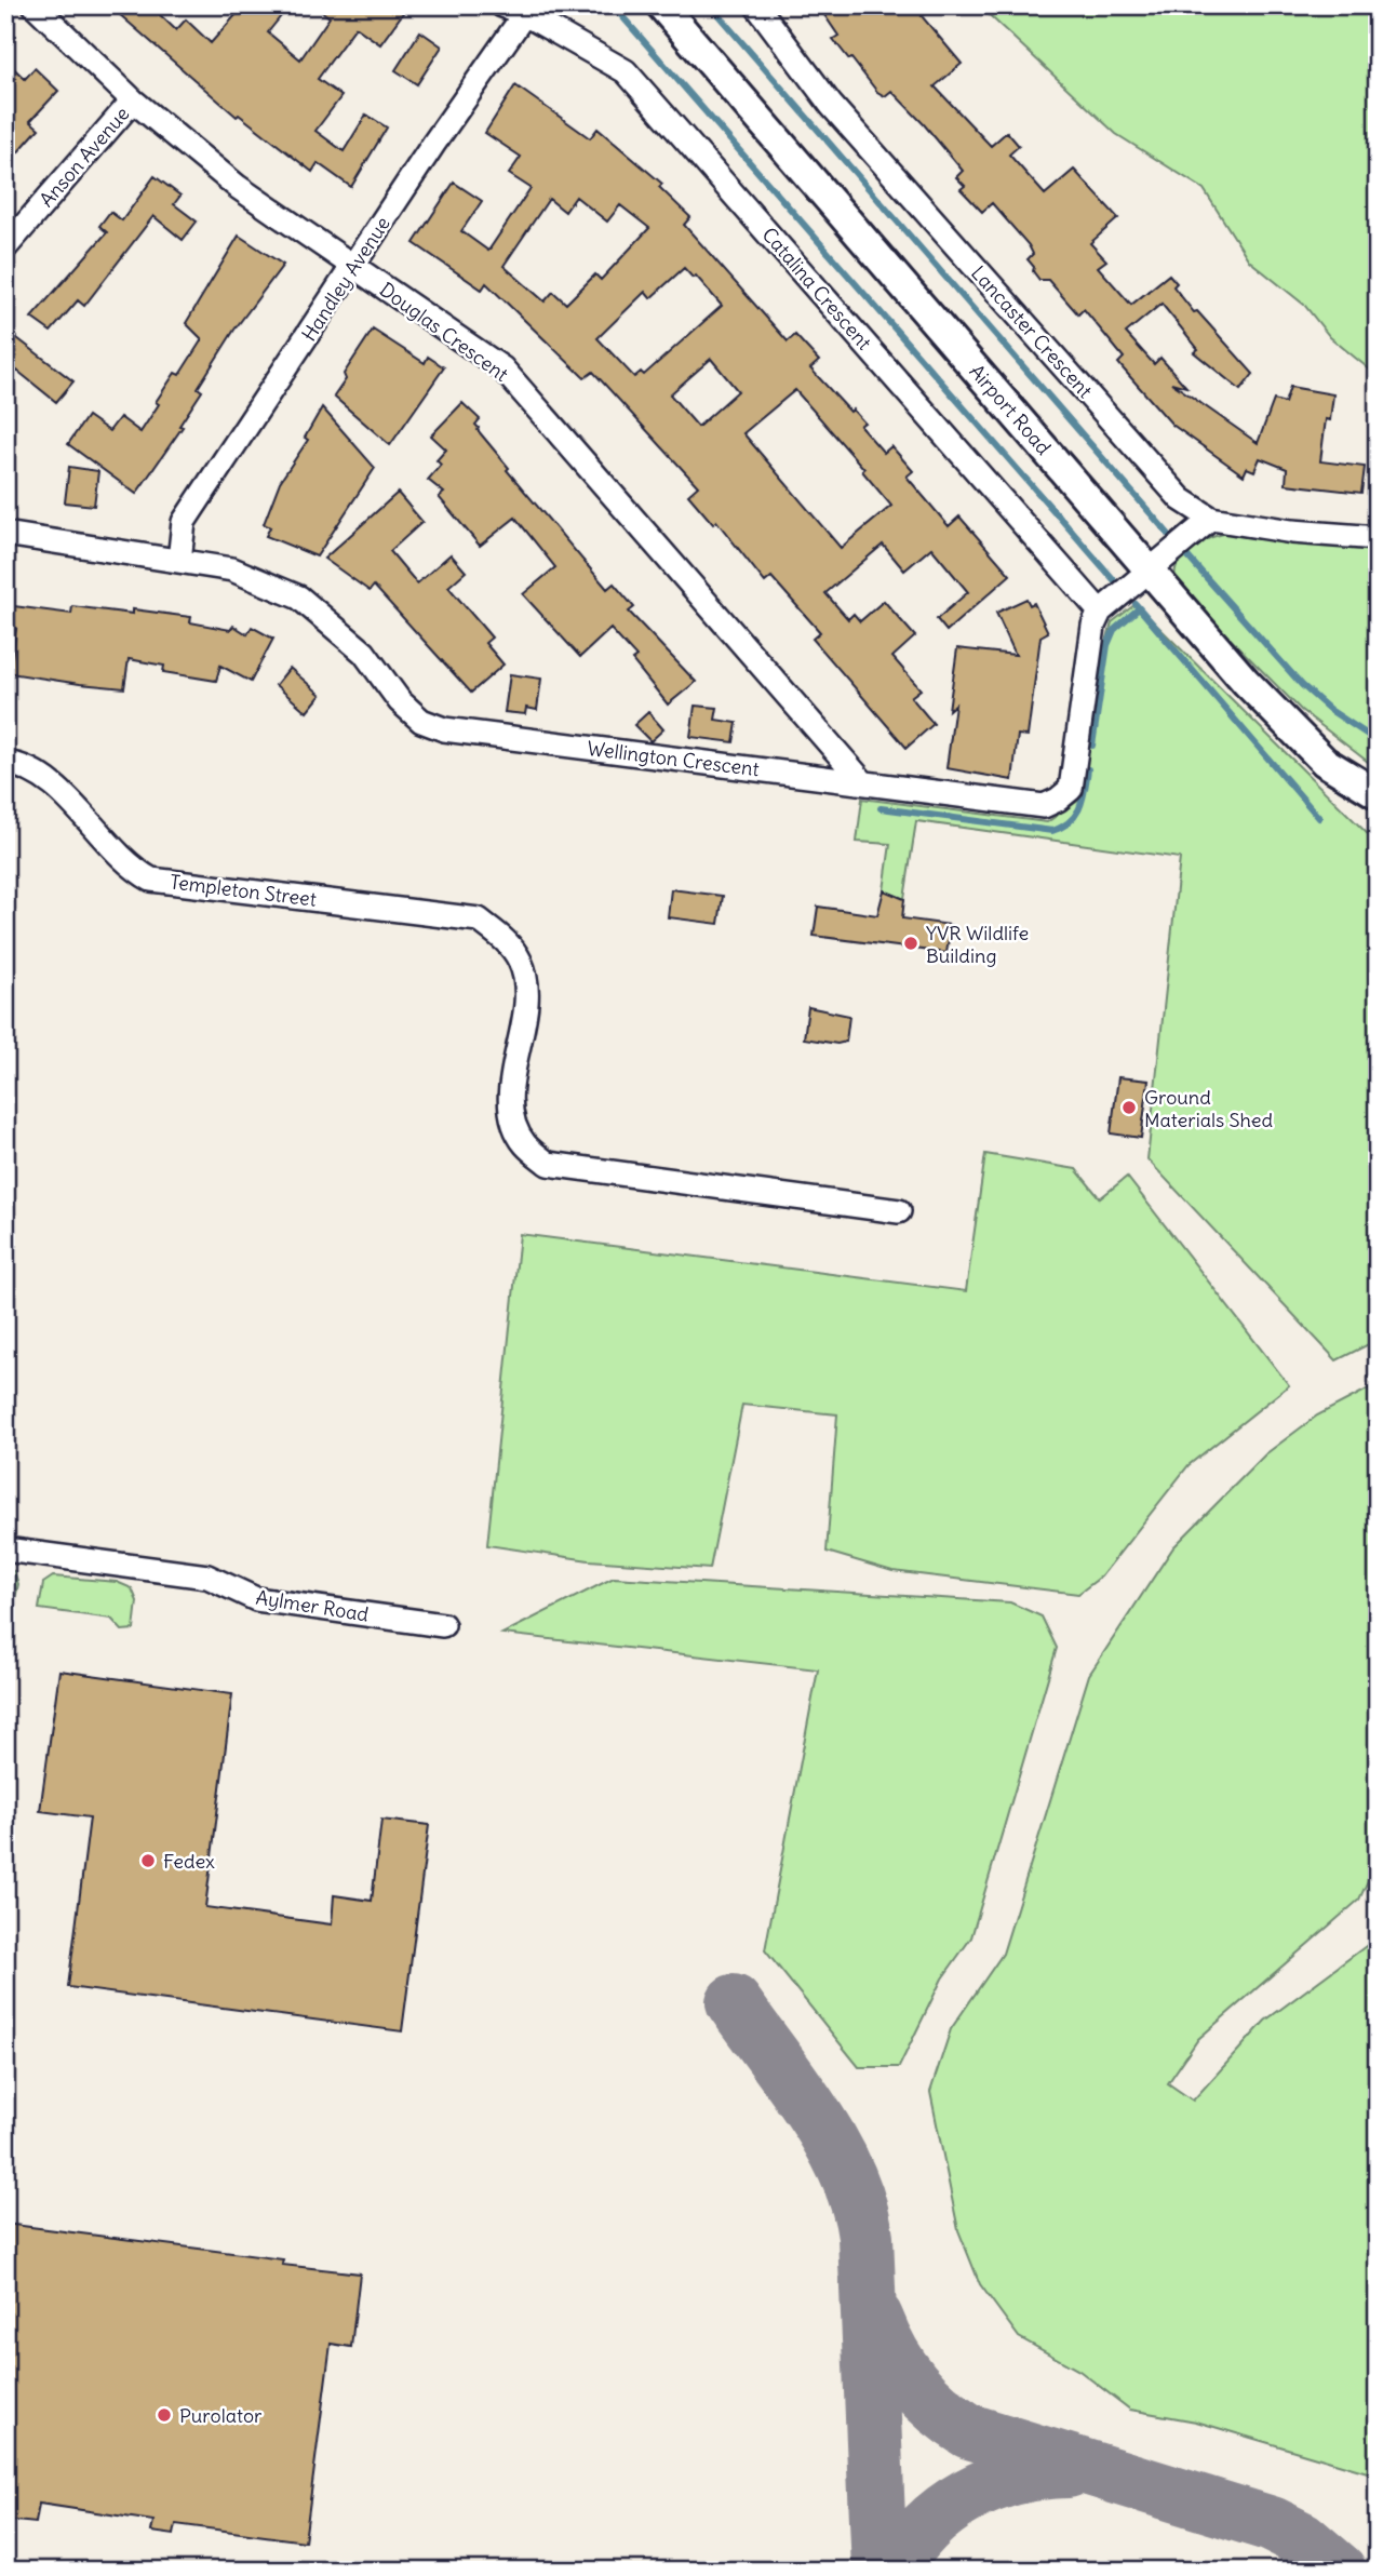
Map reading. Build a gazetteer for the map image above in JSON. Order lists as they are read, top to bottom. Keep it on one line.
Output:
{"streets":{"street":["Anson Avenue","Handley Avenue","Catalina Crescent","Douglas Crescent","Lancaster Crescent","Airport Road","Wellington Crescent","Templeton Street","Aylmer Road"]},"crossings":[["Anson Avenue","Douglas Crescent"],["Handley Avenue","Catalina Crescent"],["Handley Avenue","Douglas Crescent"],["Handley Avenue","Wellington Crescent"],["Catalina Crescent","Wellington Crescent"],["Douglas Crescent","Wellington Crescent"]],"places":["YVR Wildlife Building","Ground Materials Shed","Fedex","Purolator"]}
